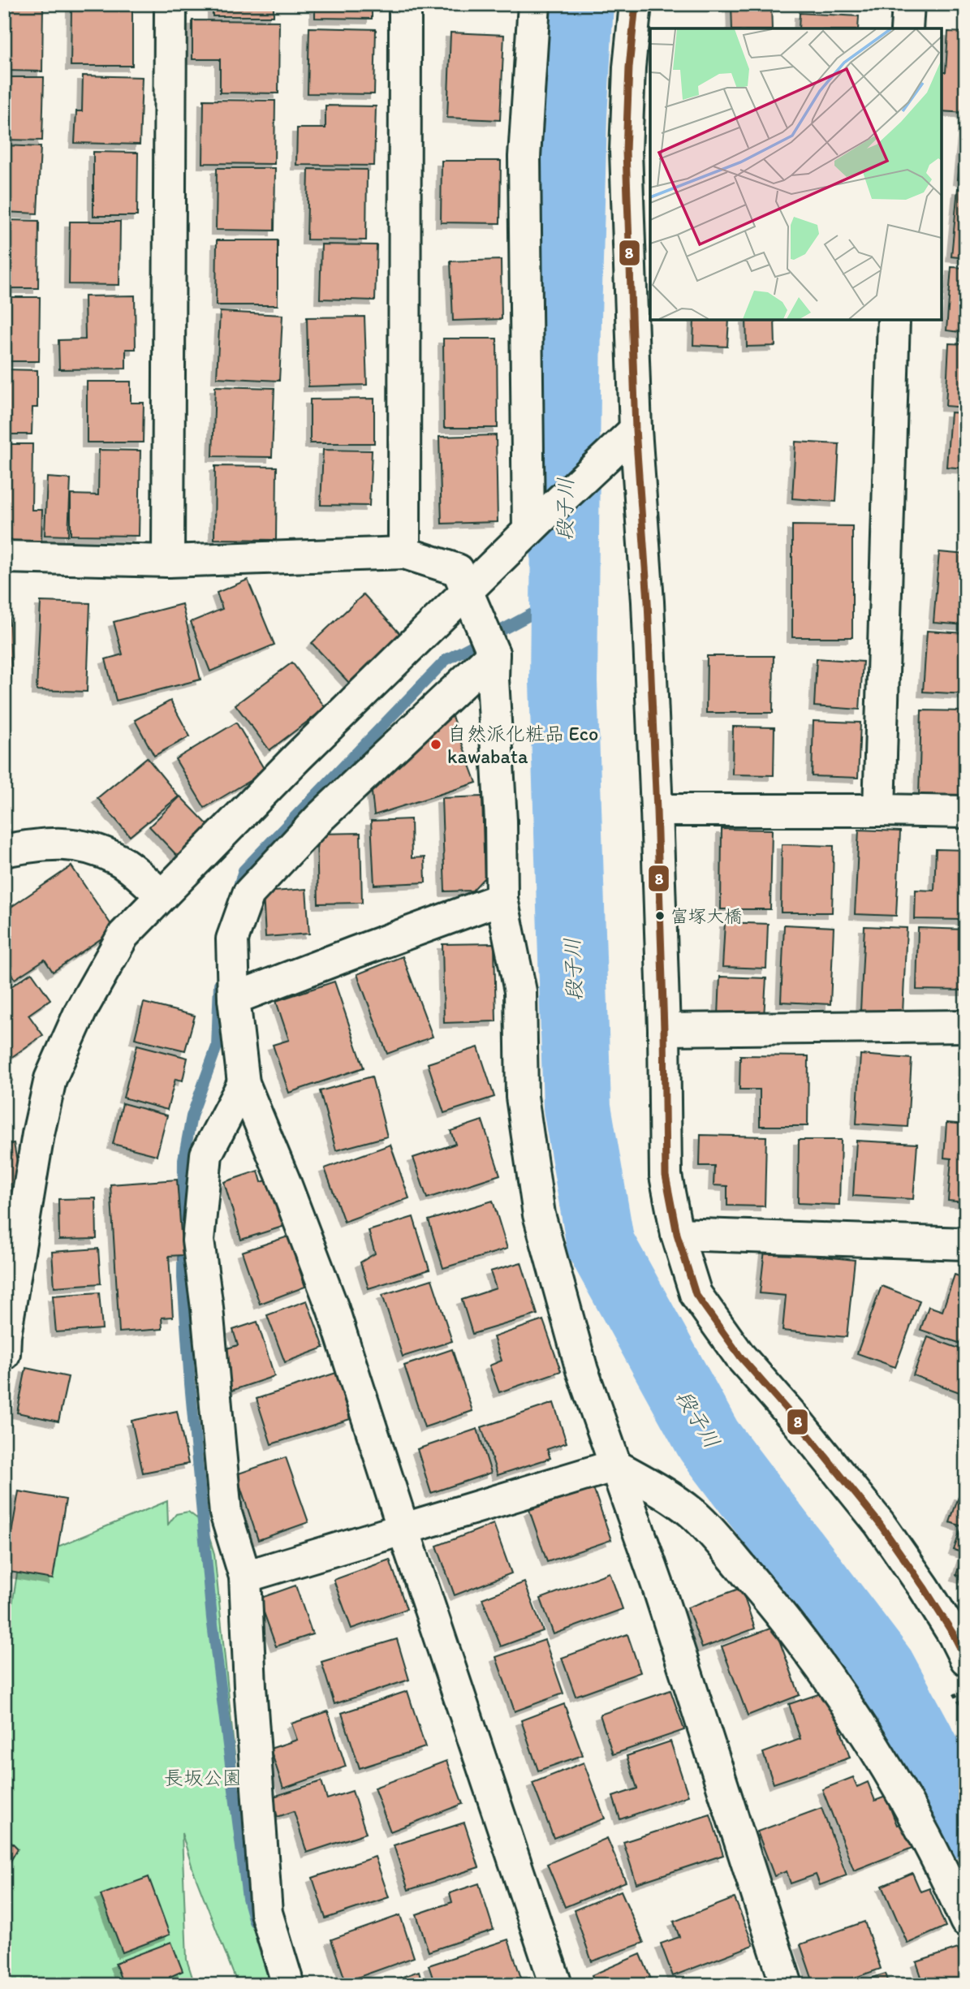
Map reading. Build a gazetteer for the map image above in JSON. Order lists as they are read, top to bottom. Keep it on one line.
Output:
{"water":["段子川"],"parks":["長坂公園"],"places":["自然派化粧品 Eco kawabata","富塚大橋"],"lines":["transit line 8"]}
